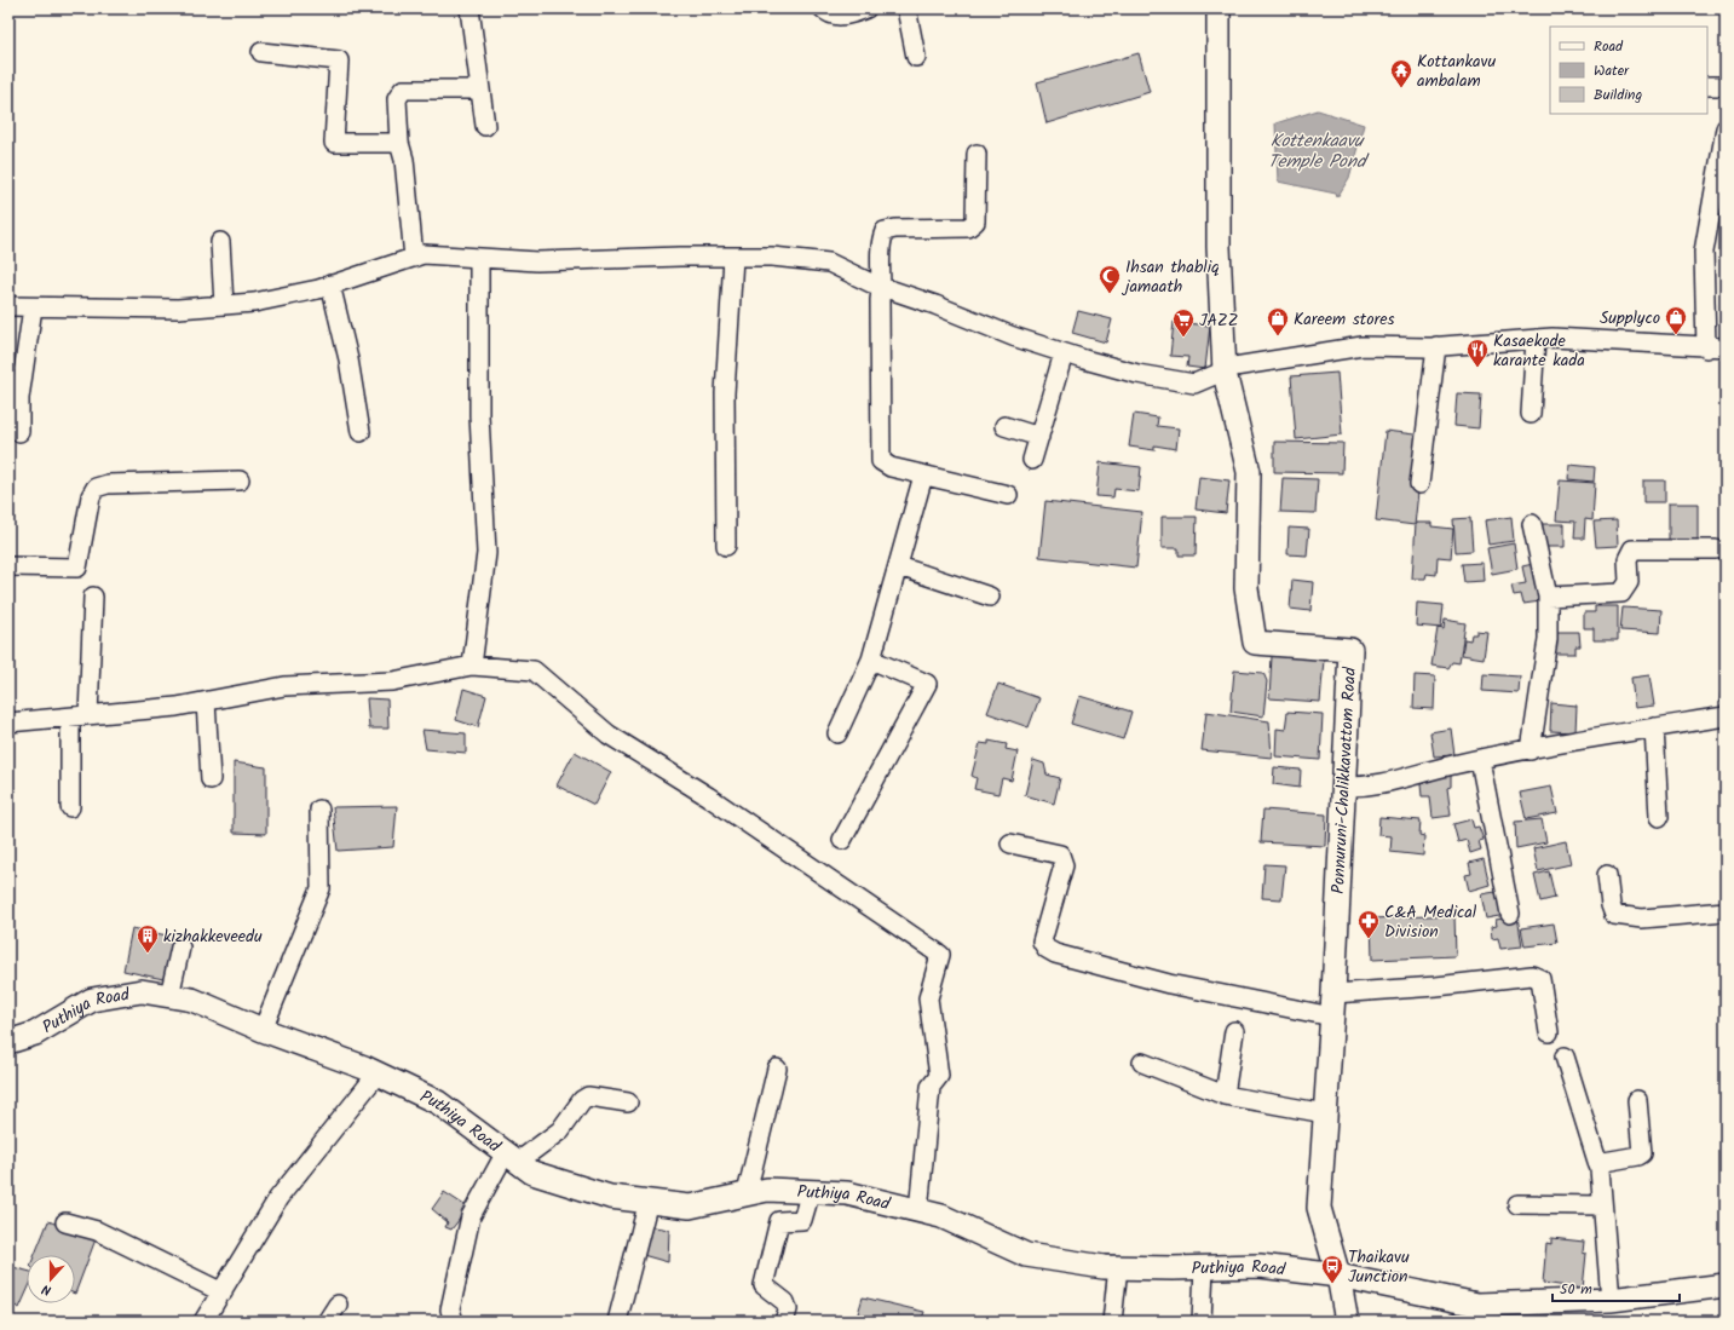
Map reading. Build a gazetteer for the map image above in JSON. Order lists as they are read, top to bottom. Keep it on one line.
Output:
{"streets":{"street":["Ponnuruni-Chalikkavattom Road","Puthiya Road"]},"crossings":[["Ponnuruni-Chalikkavattom Road","Puthiya Road"]],"water":["Kottenkaavu Temple Pond"],"places":{"temple":["Kottankavu ambalam"],"mosque":["Ihsan thabliq jamaath"],"shop":["Supplyco","Kareem stores"],"supermarket":["JAZZ"],"restaurant":["Kasaekode karante kada"],"pharmacy":["C&A Medical Division"],"building":["kizhakkeveedu"],"bus stop":["Thaikavu Junction"]},"legend":["Road","Water","Building"],"scale_bar":"50 m","north":"bottom"}
